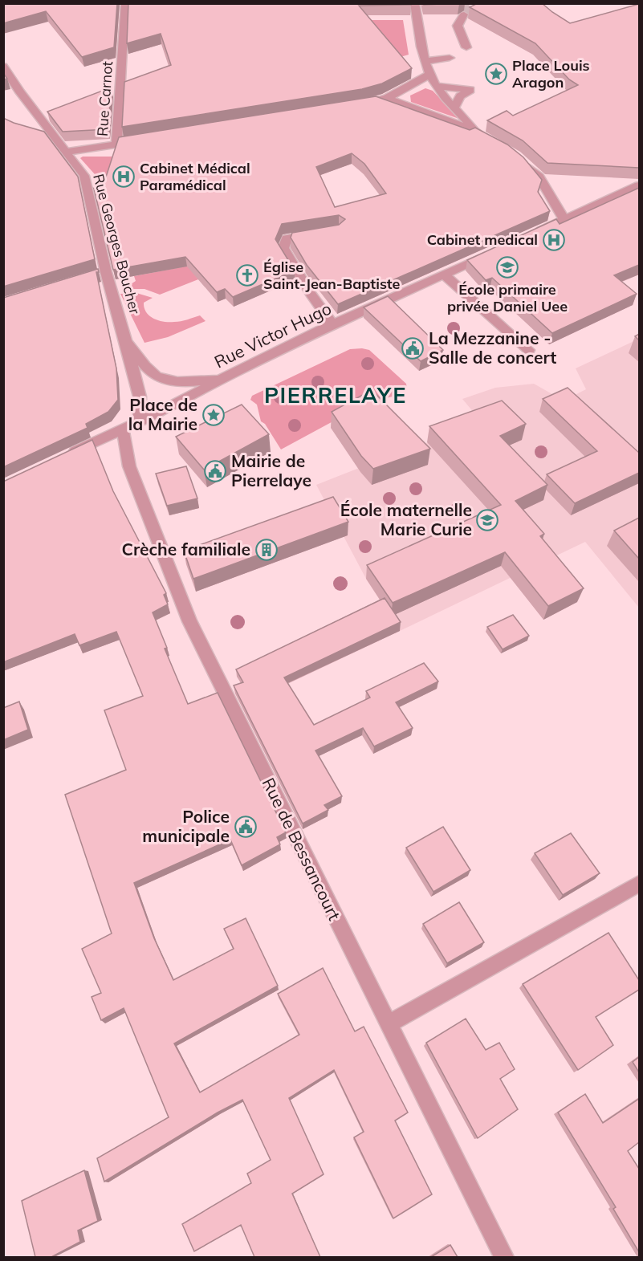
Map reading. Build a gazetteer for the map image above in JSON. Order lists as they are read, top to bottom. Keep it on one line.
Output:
{"streets":{"street":["Rue Carnot","Rue Georges Boucher","Rue Victor Hugo","Rue de Bessancourt"]},"crossings":[["Rue Carnot","Rue Georges Boucher"],["Rue Georges Boucher","Rue Victor Hugo"],["Rue Victor Hugo","Rue de Bessancourt"]],"districts":["PIERRELAYE"],"places":{"place":["Place Louis Aragon","Place de la Mairie"],"hospital":["Cabinet Médical Paramédical","Cabinet medical"],"school or university":["École primaire privée Daniel Uee","École maternelle Marie Curie"],"church":["Église Saint-Jean-Baptiste"],"public building":["La Mezzanine - Salle de concert","Mairie de Pierrelaye","Police municipale"],"building":["Crèche familiale"]}}
